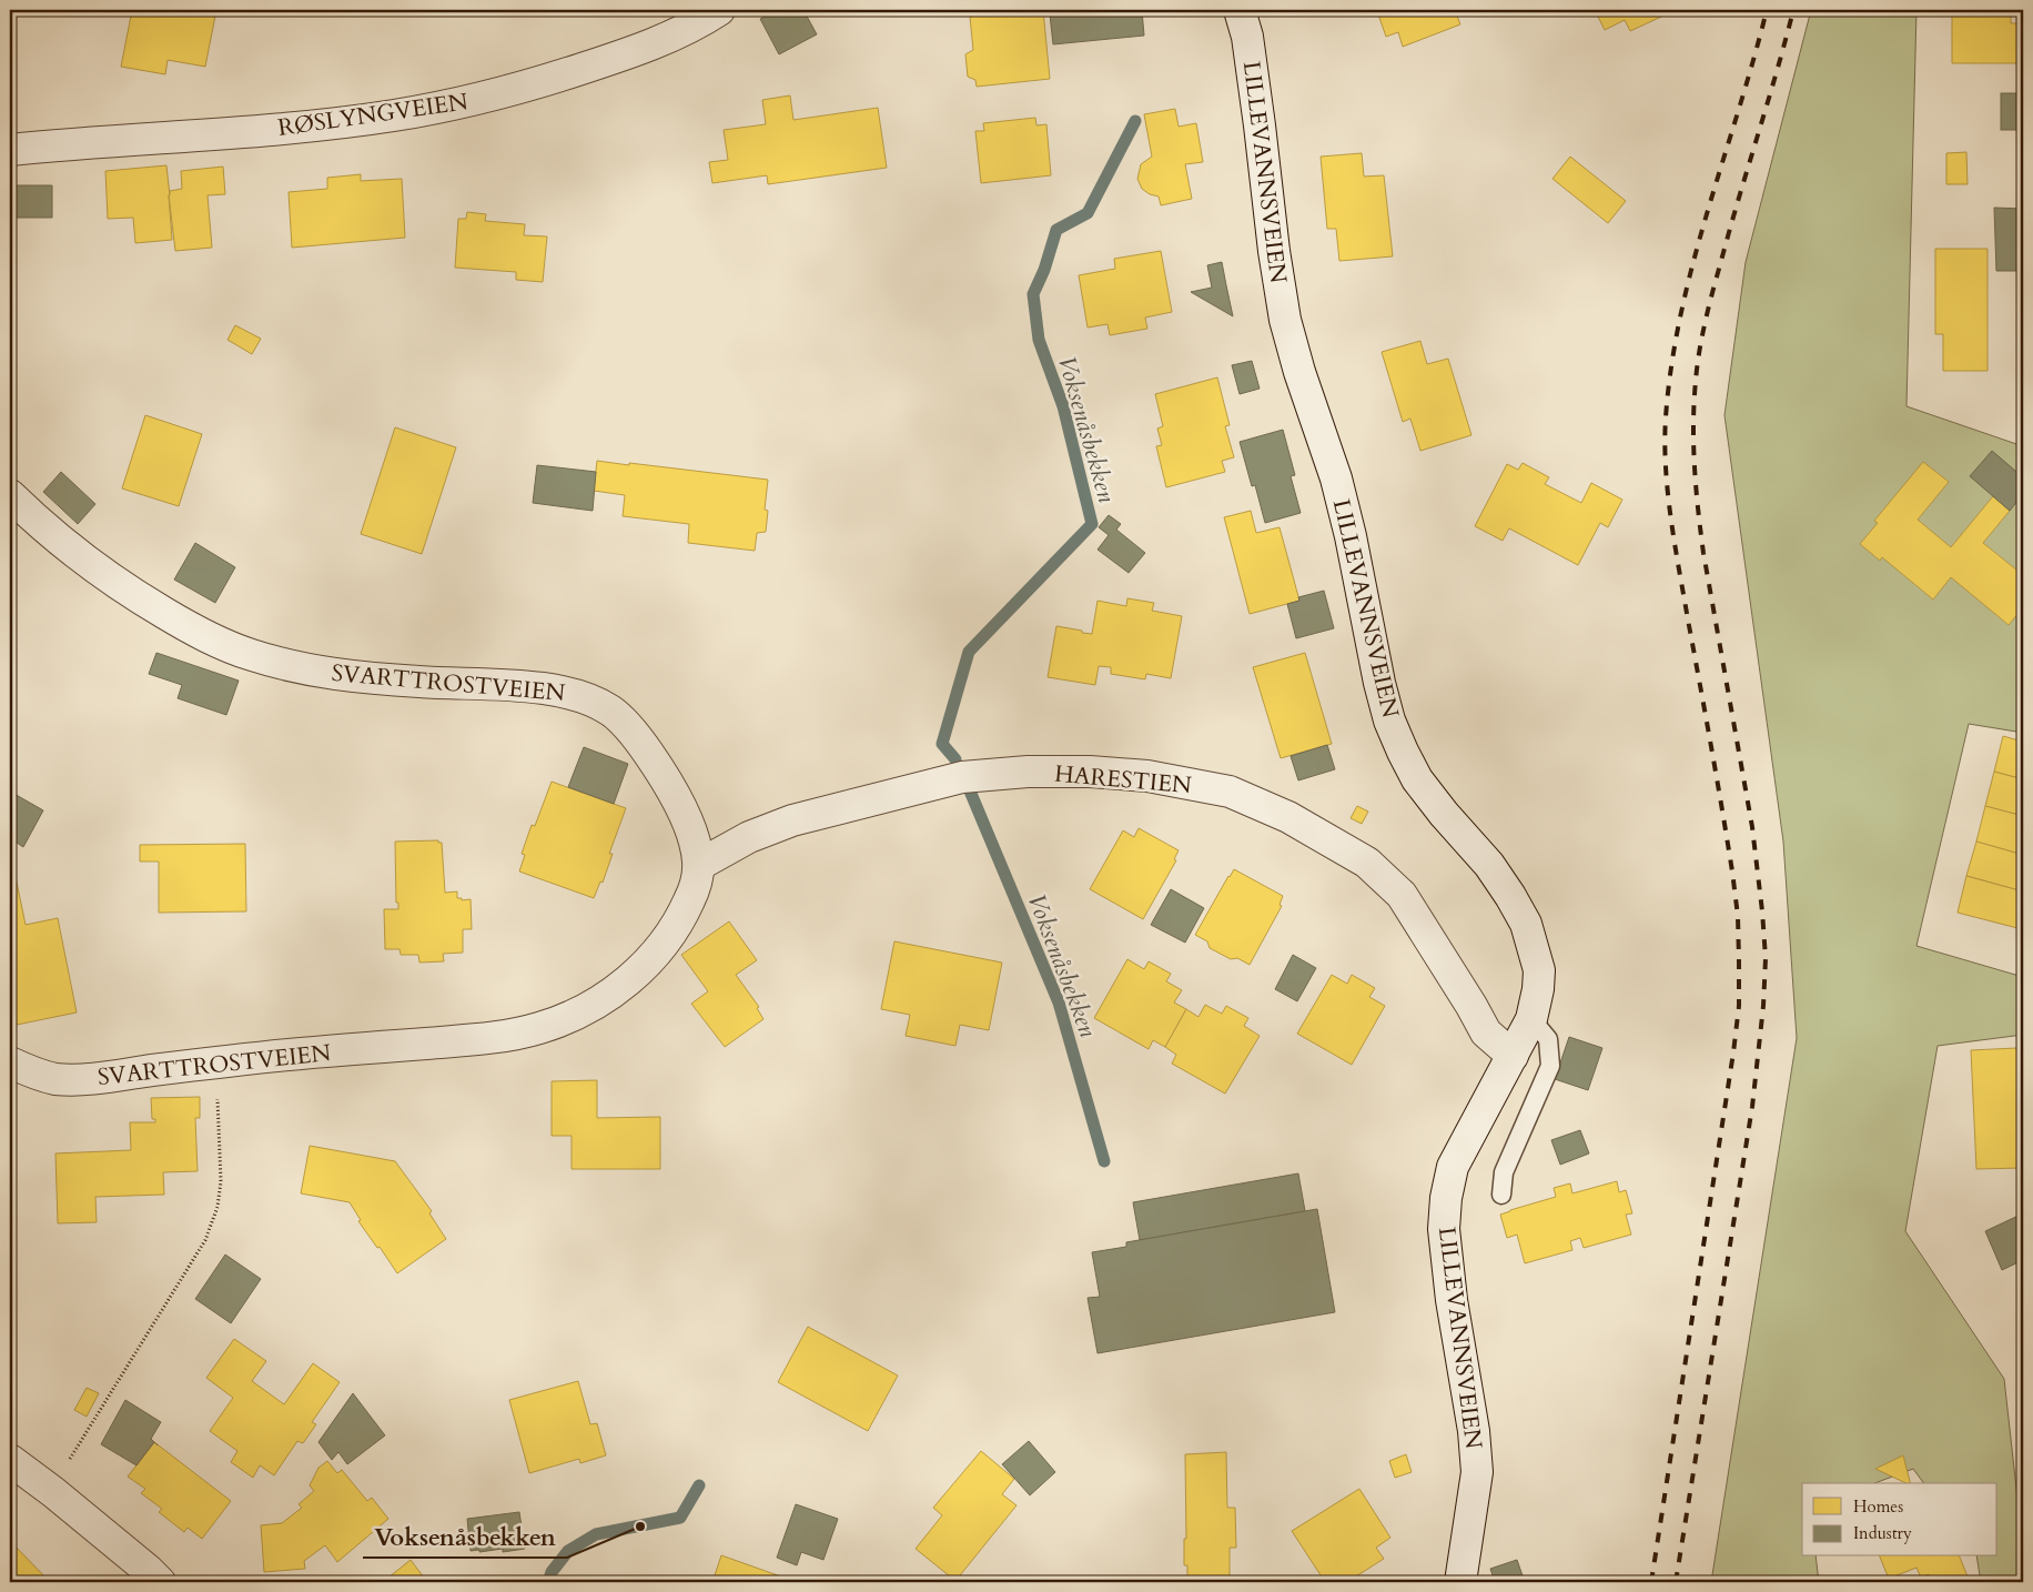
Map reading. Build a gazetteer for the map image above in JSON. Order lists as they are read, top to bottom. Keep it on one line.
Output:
{"streets":{"street":["RØSLYNGVEIEN","LILLEVANNSVEIEN","SVARTTROSTVEIEN","HARESTIEN"]},"crossings":[["LILLEVANNSVEIEN","HARESTIEN"],["SVARTTROSTVEIEN","HARESTIEN"]],"water":["Voksenåsbekken"],"places":["Voksenåsbekken"],"legend":["Homes","Industry"]}
